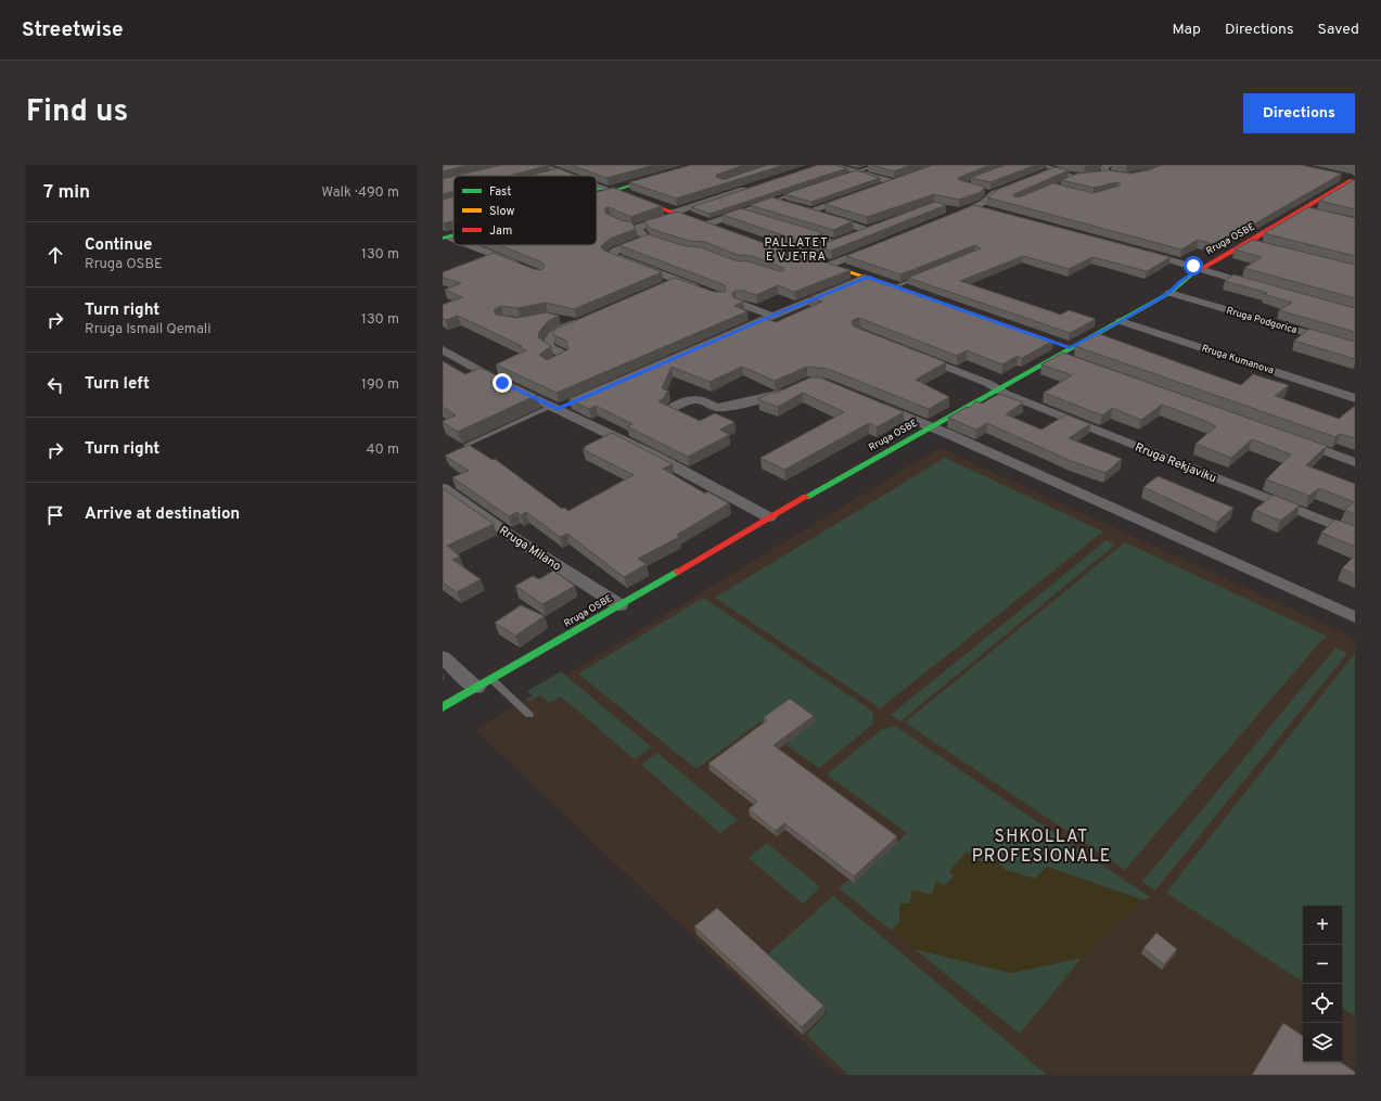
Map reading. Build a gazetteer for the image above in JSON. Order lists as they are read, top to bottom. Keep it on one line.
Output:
{"streets":{"street":["Rruga OSBE","Rruga Podgorica","Rruga Kumanova","Rruga Rekjaviku","Rruga Milano"]},"crossings":[["Rruga OSBE","Rruga Podgorica"],["Rruga OSBE","Rruga Kumanova"],["Rruga OSBE","Rruga Rekjaviku"],["Rruga OSBE","Rruga Milano"]],"districts":["PALLATET E VJETRA","SHKOLLAT PROFESIONALE"],"legend":["Fast","Slow","Jam"],"page":{"header":"Streetwise","nav":["Map","Directions","Saved"],"title":"Find us","buttons":"Directions","heading":["7 min","Walk · 490 m"],"list":[["Continue","Rruga OSBE","130 m"],["Turn right","Rruga Ismail Qemali","130 m"],["Turn left","190 m"],["Turn right","40 m"],"Arrive at destination"],"map_buttons":["+","−"]}}
